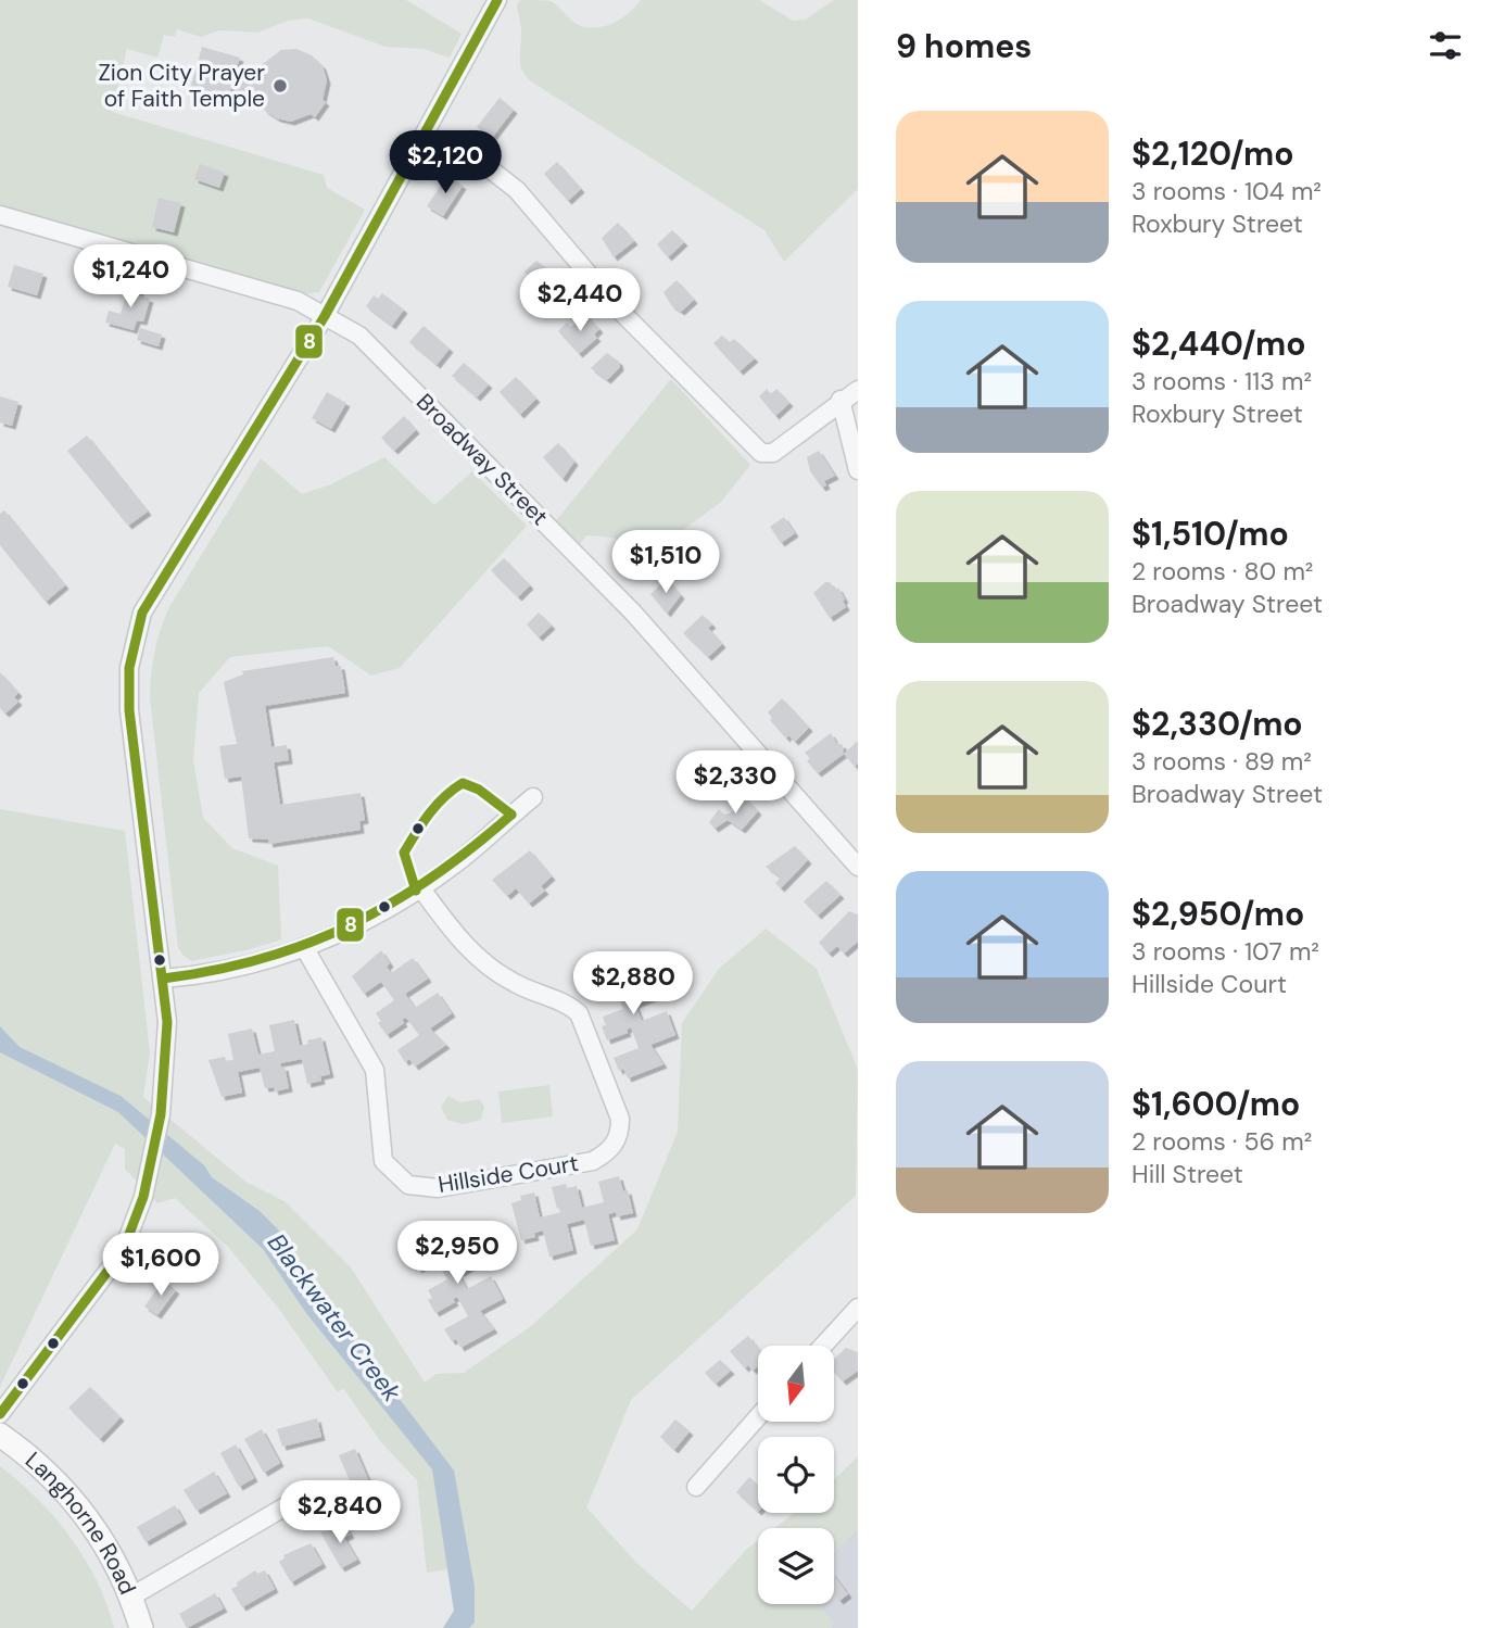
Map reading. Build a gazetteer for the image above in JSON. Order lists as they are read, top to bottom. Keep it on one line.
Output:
{"streets":{"main road":["Langhorne Road"],"street":["Broadway Street","Hillside Court"]},"water":["Blackwater Creek"],"places":["Zion City Prayer of Faith Temple"],"lines":["transit line 8"],"north":"bottom","page":{"heading":"9 homes","list":[{"name":"$2,120/mo","note":"3 rooms · 104 m² · Roxbury Street"},{"name":"$2,440/mo","note":"3 rooms · 113 m² · Roxbury Street"},{"name":"$1,510/mo","note":"2 rooms · 80 m² · Broadway Street"},{"name":"$2,330/mo","note":"3 rooms · 89 m² · Broadway Street"},{"name":"$2,950/mo","note":"3 rooms · 107 m² · Hillside Court"},{"name":"$1,600/mo","note":"2 rooms · 56 m² · Hill Street"}],"price":["$2,120","$1,240","$2,440","$1,510","$2,330","$2,880","$2,950","$1,600","$2,840"]}}
